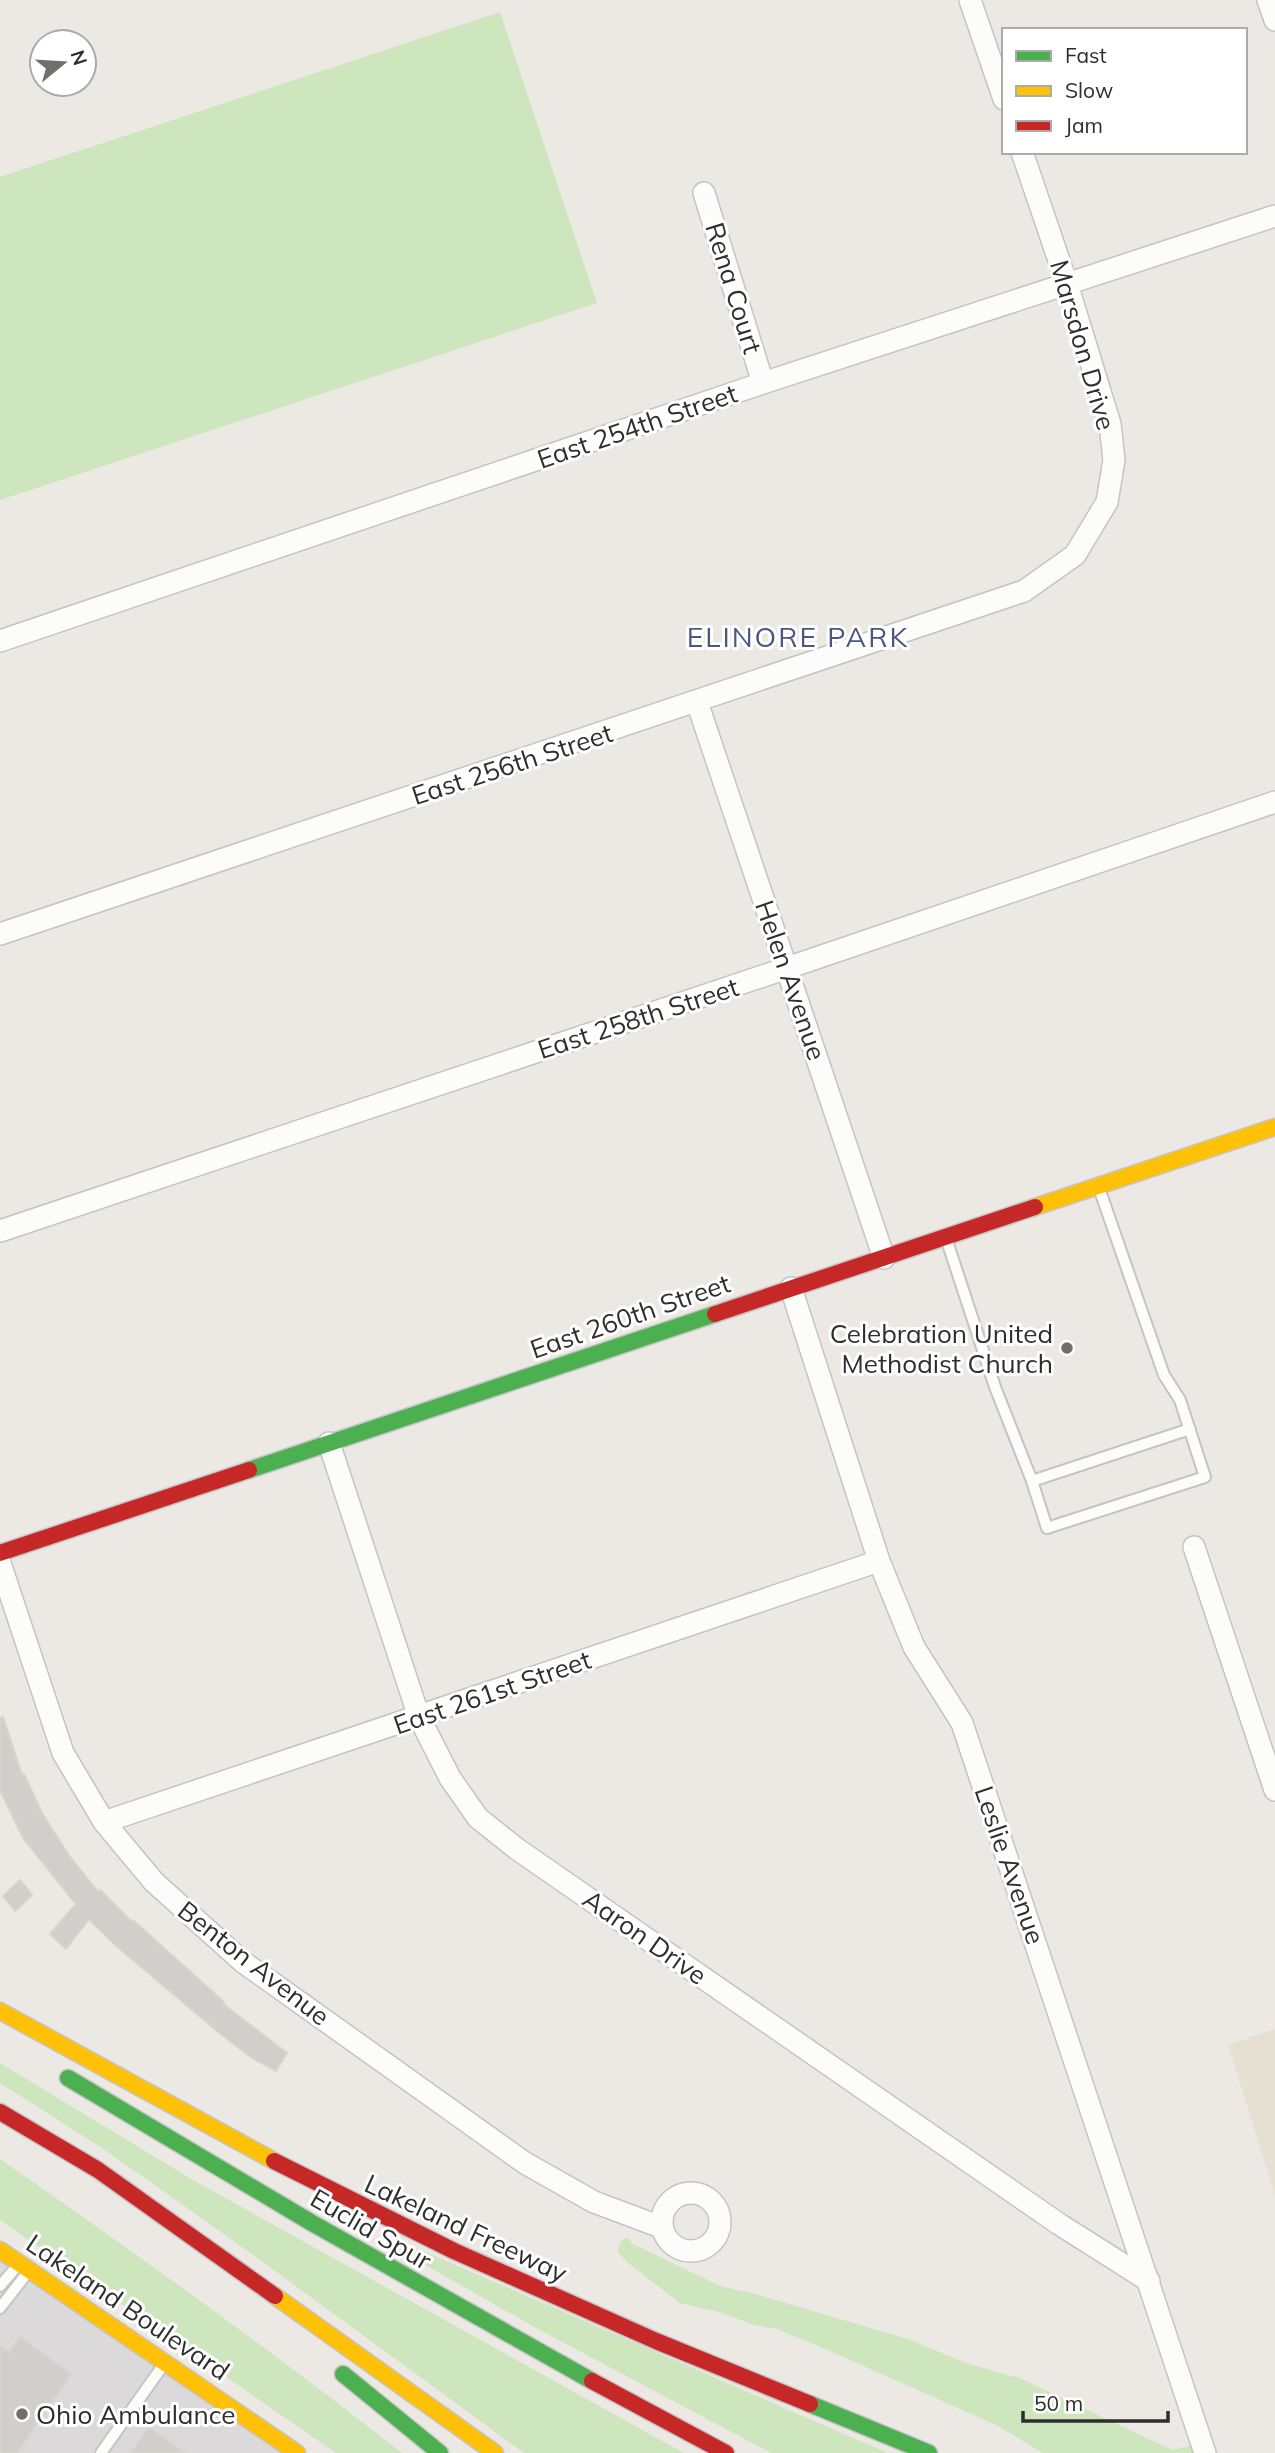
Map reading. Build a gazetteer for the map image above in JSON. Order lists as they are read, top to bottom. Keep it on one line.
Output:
{"streets":{"main road":["East 260th Street","Lakeland Freeway","Euclid Spur","Lakeland Boulevard"],"street":["Rena Court","Marsdon Drive","East 254th Street","East 256th Street","Helen Avenue","East 258th Street","East 261st Street","Leslie Avenue","Aaron Drive","Benton Avenue"]},"crossings":[["Rena Court","East 254th Street"],["Marsdon Drive","East 254th Street"],["Marsdon Drive","East 256th Street"],["East 256th Street","Helen Avenue"],["Helen Avenue","East 258th Street"],["Helen Avenue","East 260th Street"],["East 260th Street","Leslie Avenue"],["East 260th Street","Aaron Drive"],["East 261st Street","Leslie Avenue"],["East 261st Street","Aaron Drive"],["East 261st Street","Benton Avenue"],["Leslie Avenue","Aaron Drive"]],"districts":["ELINORE PARK"],"places":["Celebration United Methodist Church","Ohio Ambulance"],"legend":["Fast","Slow","Jam"],"scale_bar":"50 m","north":"right"}
